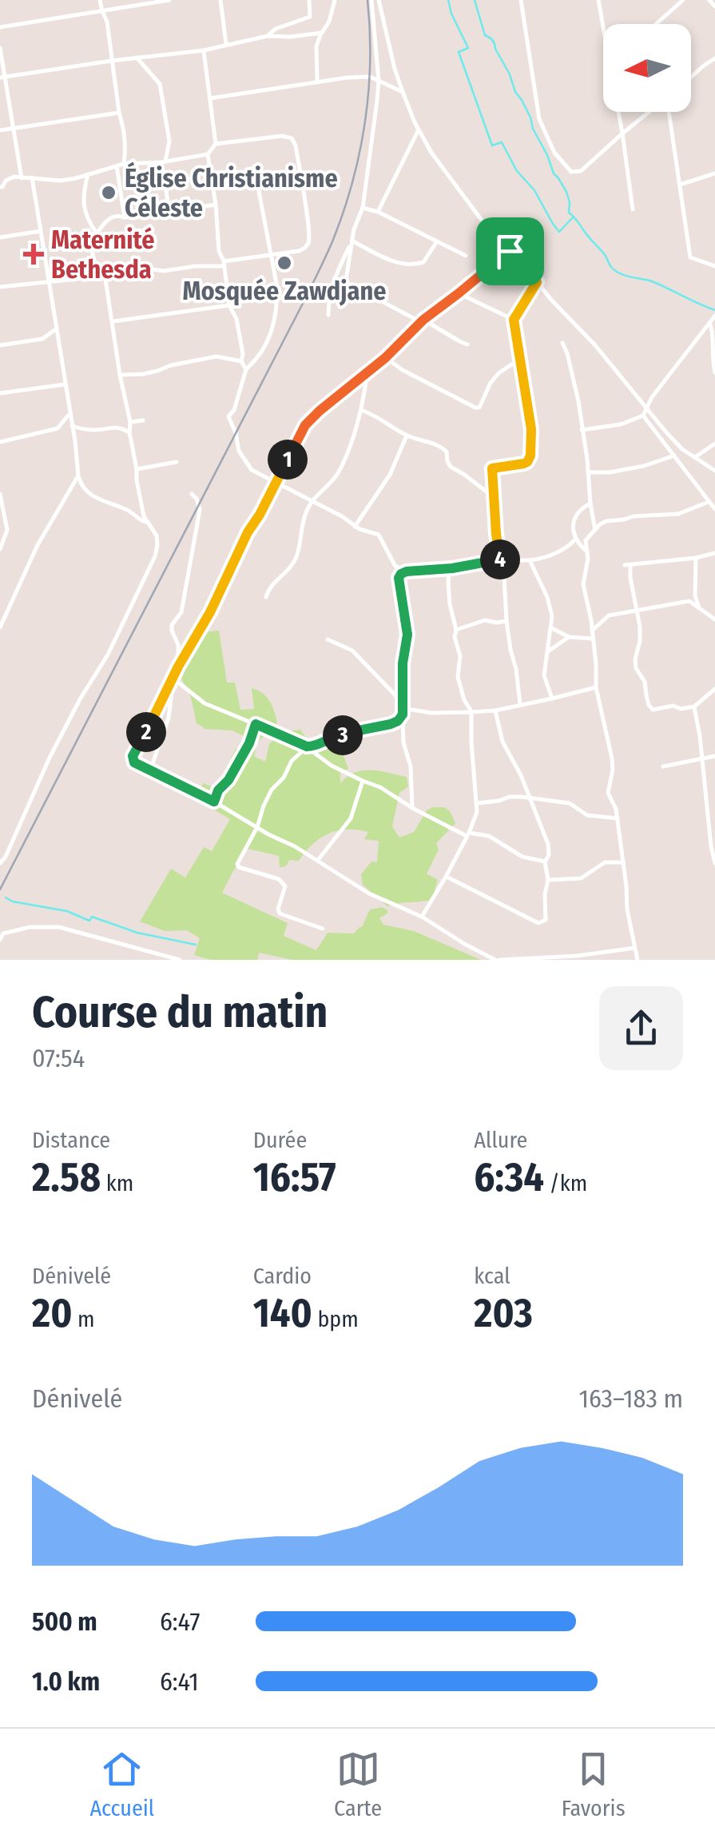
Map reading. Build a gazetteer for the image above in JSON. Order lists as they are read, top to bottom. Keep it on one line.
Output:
{"places":{"other":["Église Christianisme Céleste","Mosquée Zawdjane"],"health":["Maternité Bethesda"]},"north":"left","page":{"pins":["1","4","2","3"],"heading":["Course du matin","07:54"],"stats":[["Distance","2.58 km"],["Durée","16:57"],["Allure","6:34 /km"],["Dénivelé","20 m"],["Cardio","140 bpm"],["kcal","203"]],"chart":["Dénivelé","163–183 m"],"list":[{"name":"500 m","note":"6:47"},{"name":"1.0 km","note":"6:41"}],"tabs":["Accueil","Carte","Favoris"]}}
